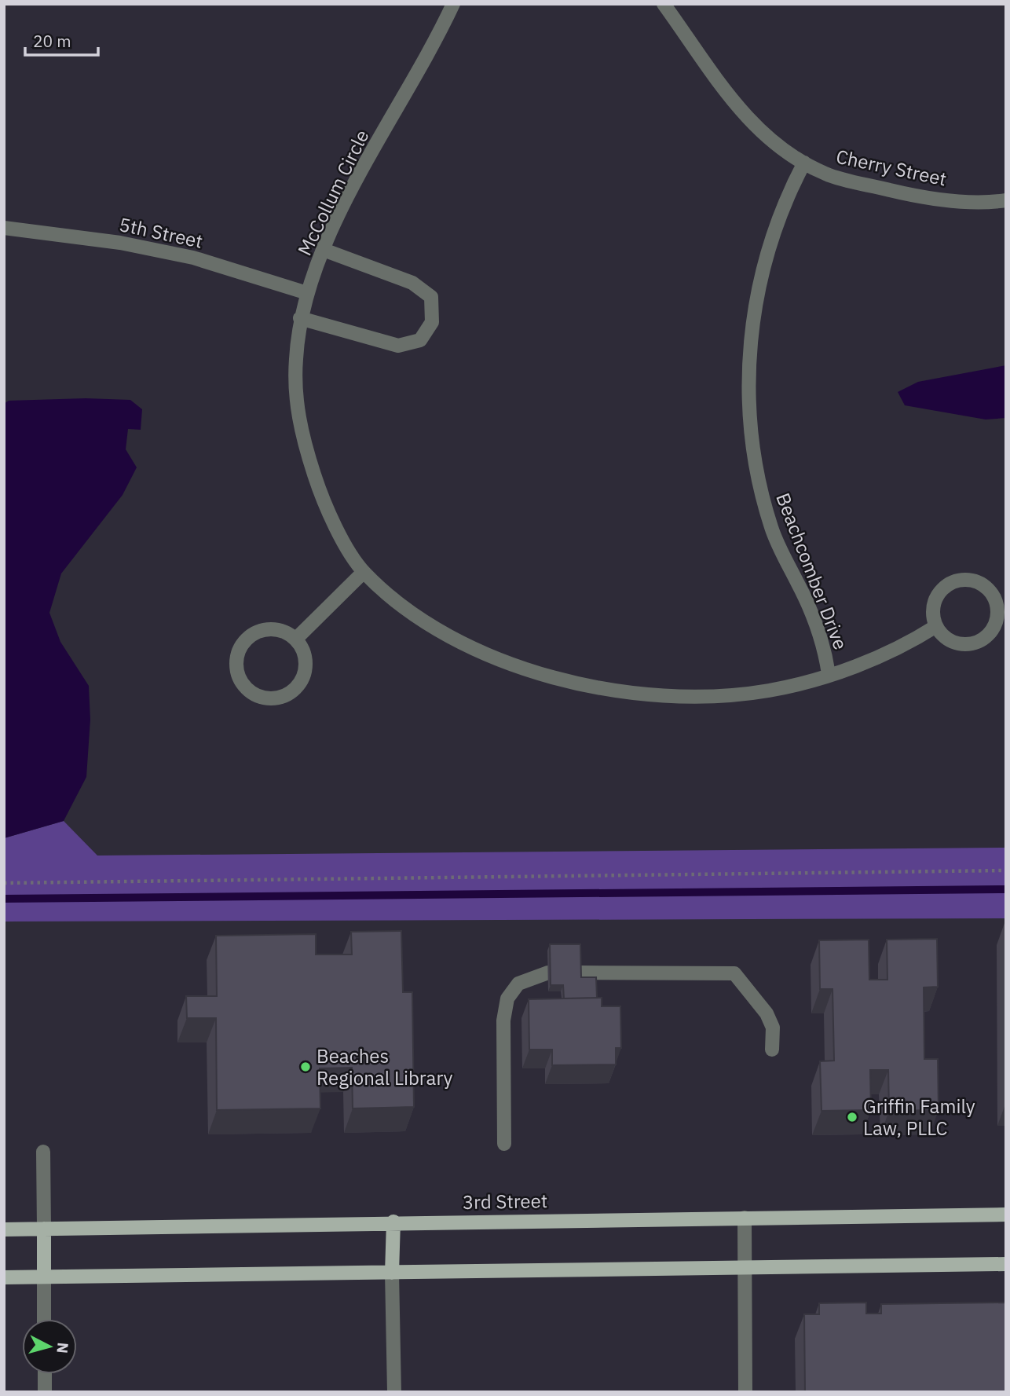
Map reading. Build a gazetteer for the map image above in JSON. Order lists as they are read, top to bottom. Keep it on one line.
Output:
{"streets":{"main road":["3rd Street"],"street":["Cherry Street","McCollum Circle","5th Street","Beachcomber Drive"]},"crossings":[["Cherry Street","Beachcomber Drive"],["McCollum Circle","5th Street"],["McCollum Circle","Beachcomber Drive"]],"places":["Beaches Regional Library","Griffin Family Law, PLLC"],"scale_bar":"20 m","north":"right"}
